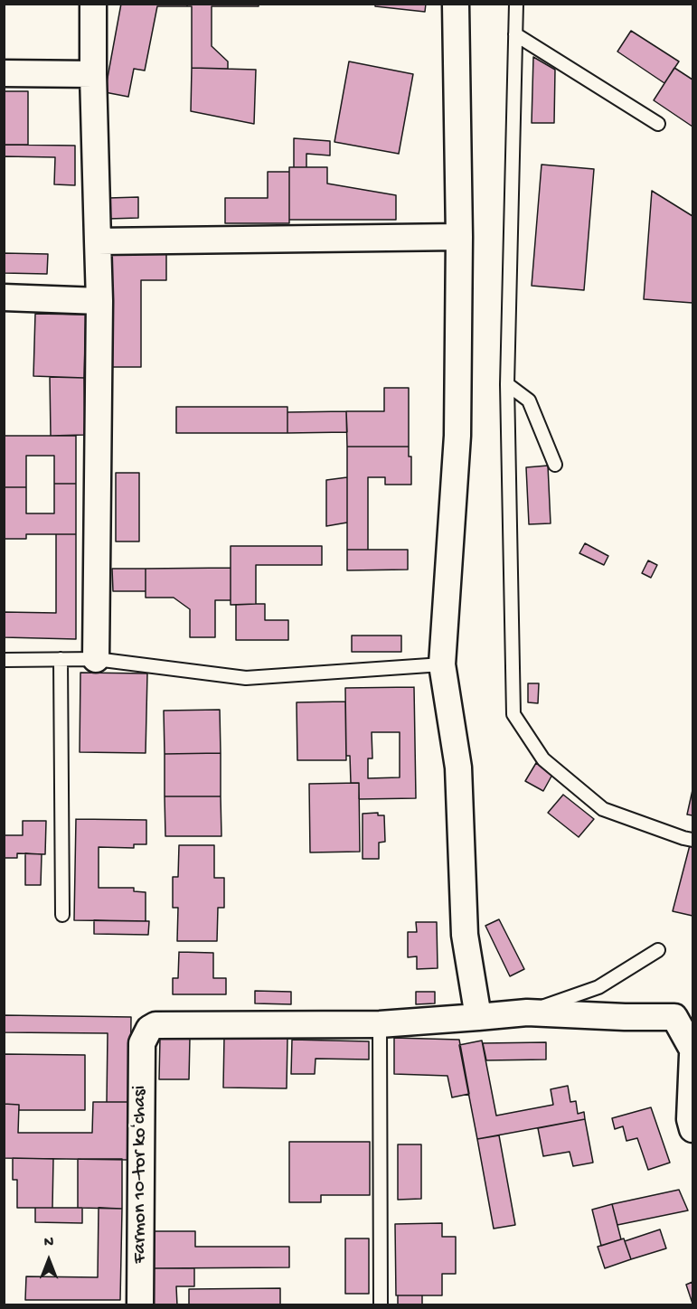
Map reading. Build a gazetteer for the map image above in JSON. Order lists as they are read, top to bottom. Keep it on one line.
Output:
{"streets":{"street":["Farmon 10-tor koʻchasi"]},"north":"top"}
